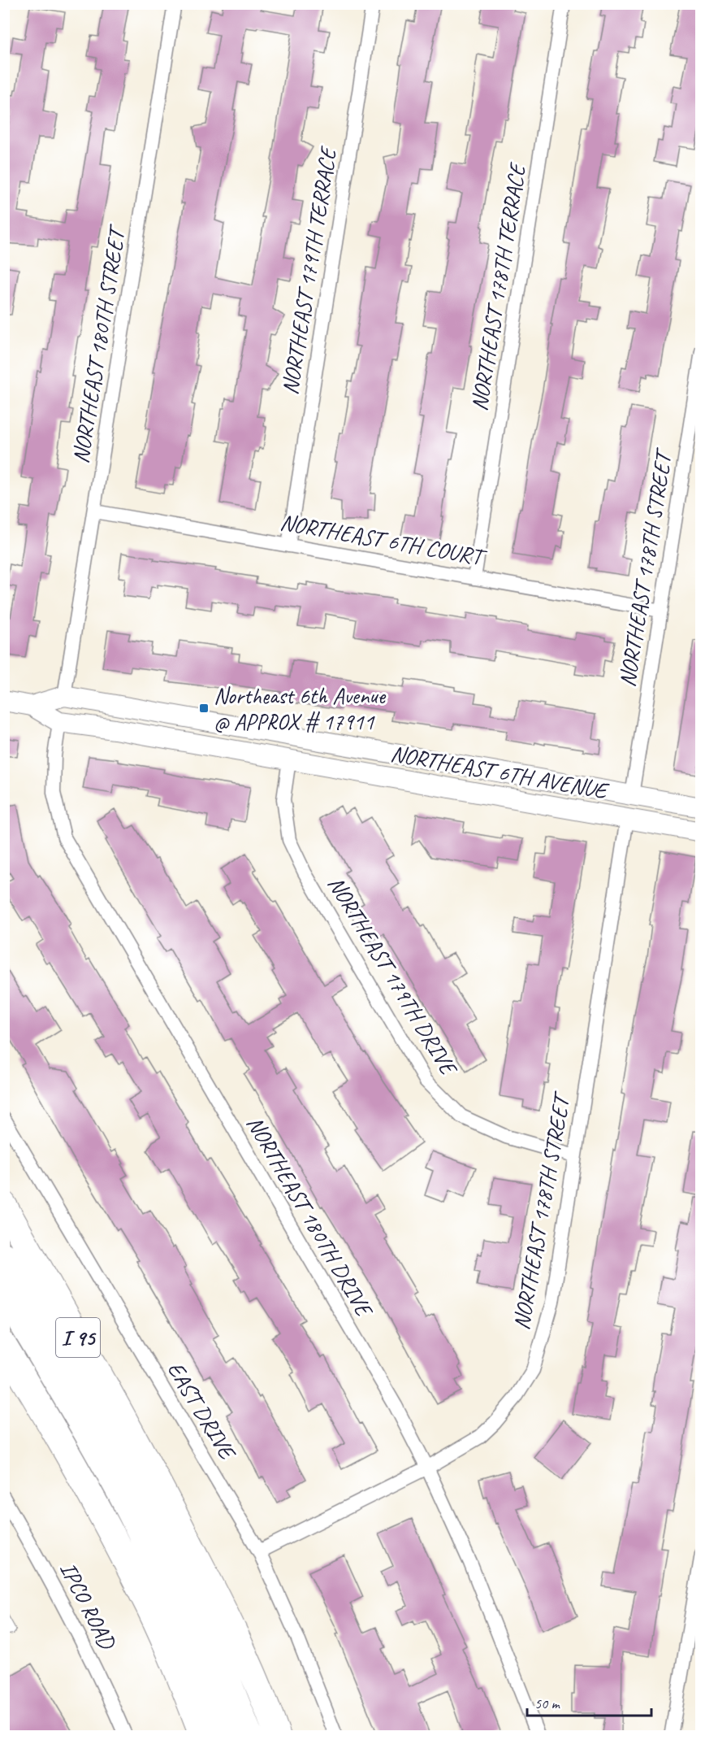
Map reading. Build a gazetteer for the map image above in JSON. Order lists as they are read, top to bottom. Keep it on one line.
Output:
{"streets":{"highway":["I 95"],"main road":["NORTHEAST 6TH AVENUE"],"street":["NORTHEAST 179TH TERRACE","NORTHEAST 178TH TERRACE","NORTHEAST 180TH STREET","NORTHEAST 6TH COURT","NORTHEAST 178TH STREET","NORTHEAST 179TH DRIVE","NORTHEAST 180TH DRIVE","EAST DRIVE","IPCO ROAD"]},"crossings":[["NORTHEAST 179TH TERRACE","NORTHEAST 6TH COURT"],["NORTHEAST 178TH TERRACE","NORTHEAST 6TH COURT"],["NORTHEAST 180TH STREET","NORTHEAST 6TH COURT"],["NORTHEAST 180TH STREET","NORTHEAST 6TH AVENUE"],["NORTHEAST 6TH COURT","NORTHEAST 178TH STREET"],["NORTHEAST 178TH STREET","NORTHEAST 6TH AVENUE"],["NORTHEAST 178TH STREET","NORTHEAST 179TH DRIVE"],["NORTHEAST 178TH STREET","NORTHEAST 180TH DRIVE"],["NORTHEAST 178TH STREET","EAST DRIVE"],["NORTHEAST 6TH AVENUE","NORTHEAST 179TH DRIVE"],["NORTHEAST 6TH AVENUE","NORTHEAST 180TH DRIVE"]],"places":{"transit":["Northeast 6th Avenue @ APPROX # 17911"]},"scale_bar":"50 m"}
